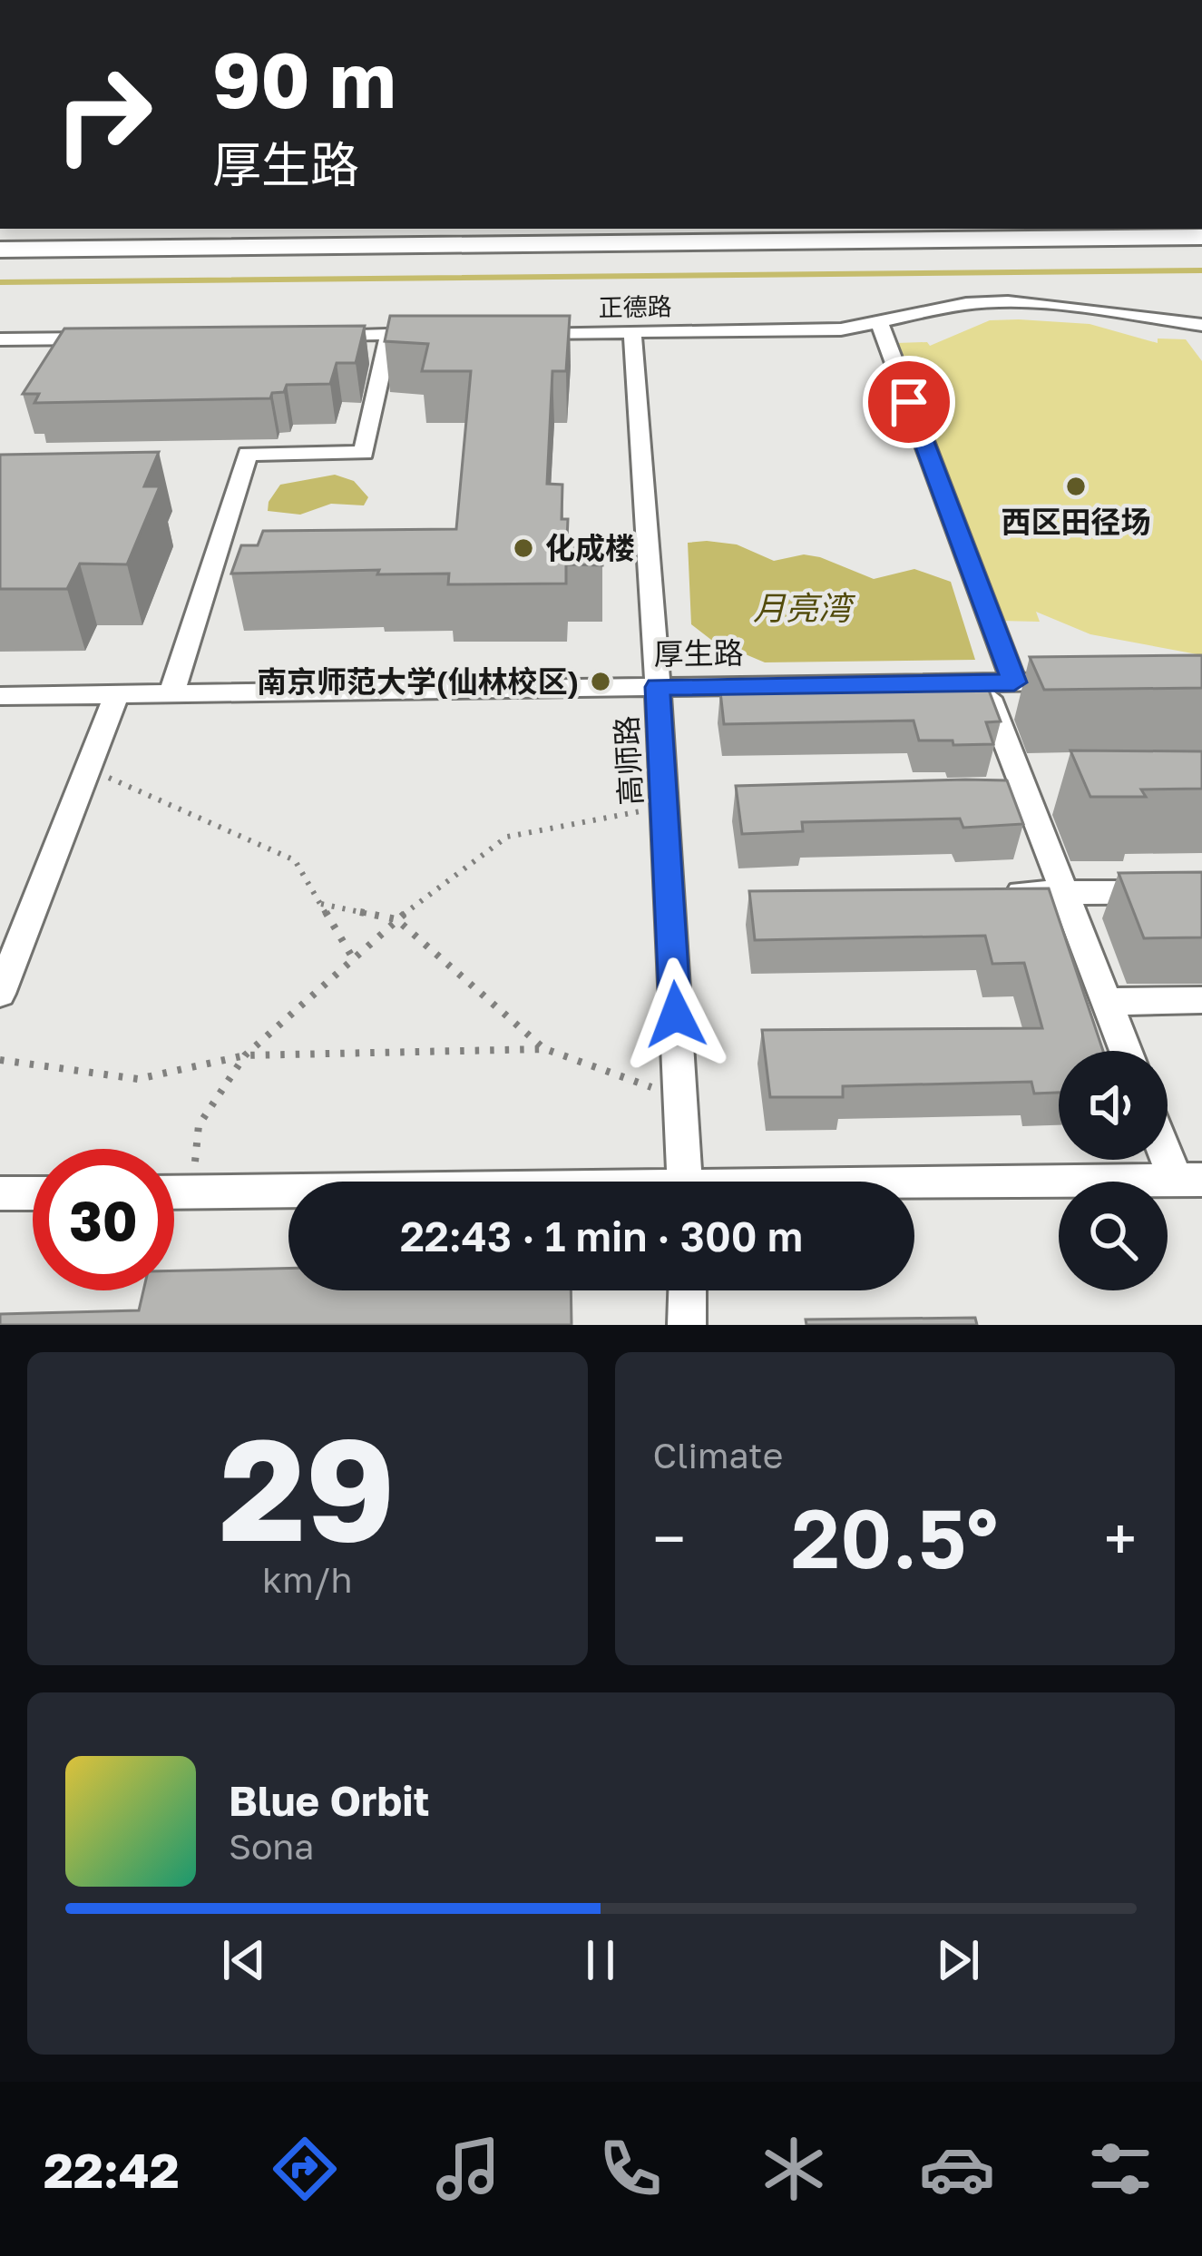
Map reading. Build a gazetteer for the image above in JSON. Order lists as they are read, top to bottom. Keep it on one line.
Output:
{"streets":{"street":["正德路","厚生路","高师路"]},"crossings":[["正德路","高师路"],["厚生路","高师路"]],"water":["月亮湾"],"places":["西区田径场","化成楼","南京师范大学(仙林校区)"],"page":{"turn":["90 m","厚生路"],"limit":"30","trip":"22:43 · 1 min · 300 m","tile":[["29","km/h"],"Climate"],"heat":["−","20.5°","+"],"song":["Blue Orbit","Sona"],"tabs":"22:42"}}
